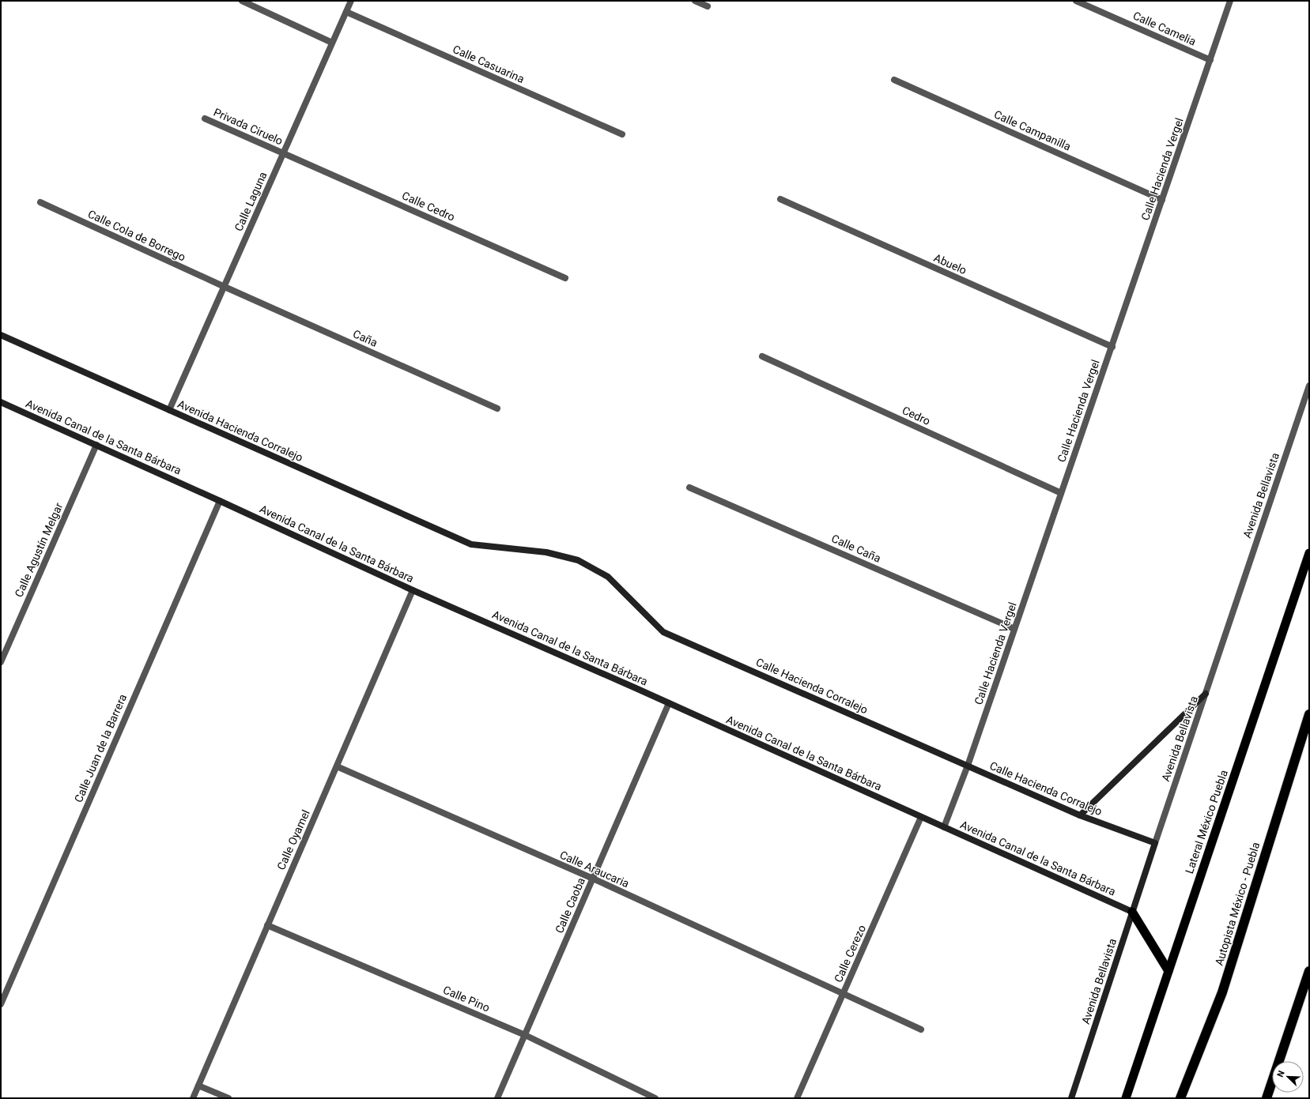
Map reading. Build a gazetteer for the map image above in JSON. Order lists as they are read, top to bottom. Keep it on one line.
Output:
{"streets":{"highway":["Lateral México Puebla","Autopista México - Puebla"],"main road":["Avenida Hacienda Corralejo","Avenida Canal de la Santa Bárbara","Avenida Bellavista","Calle Hacienda Corralejo"],"street":["Calle Camelia","Calle Casuarina","Privada Ciruelo","Calle Campanilla","Calle Hacienda Vergel","Calle Laguna","Calle Cedro","Calle Cola de Borrego","Abuelo","Caña","Cedro","Calle Caña","Calle Agustín Melgar","Calle Juan de la Barrera","Calle Oyamel","Calle Araucaria","Calle Caoba","Calle Cerezo","Calle Pino"]},"crossings":[["Calle Camelia","Calle Hacienda Vergel"],["Calle Casuarina","Calle Laguna"],["Privada Ciruelo","Calle Laguna"],["Privada Ciruelo","Calle Cedro"],["Calle Campanilla","Calle Hacienda Vergel"],["Calle Hacienda Vergel","Abuelo"],["Calle Hacienda Vergel","Cedro"],["Calle Hacienda Vergel","Avenida Canal de la Santa Bárbara"],["Calle Hacienda Vergel","Calle Caña"],["Calle Hacienda Vergel","Calle Hacienda Corralejo"],["Calle Laguna","Calle Cedro"],["Calle Laguna","Calle Cola de Borrego"],["Calle Laguna","Caña"],["Calle Laguna","Avenida Hacienda Corralejo"],["Calle Cola de Borrego","Caña"],["Avenida Hacienda Corralejo","Calle Hacienda Corralejo"],["Avenida Canal de la Santa Bárbara","Avenida Bellavista"],["Avenida Canal de la Santa Bárbara","Calle Agustín Melgar"],["Avenida Canal de la Santa Bárbara","Calle Juan de la Barrera"],["Avenida Canal de la Santa Bárbara","Calle Oyamel"],["Avenida Canal de la Santa Bárbara","Calle Caoba"],["Avenida Canal de la Santa Bárbara","Calle Cerezo"],["Avenida Bellavista","Calle Hacienda Corralejo"],["Calle Oyamel","Calle Araucaria"],["Calle Oyamel","Calle Pino"],["Calle Araucaria","Calle Caoba"],["Calle Araucaria","Calle Cerezo"],["Calle Caoba","Calle Pino"]],"north":"top left"}
